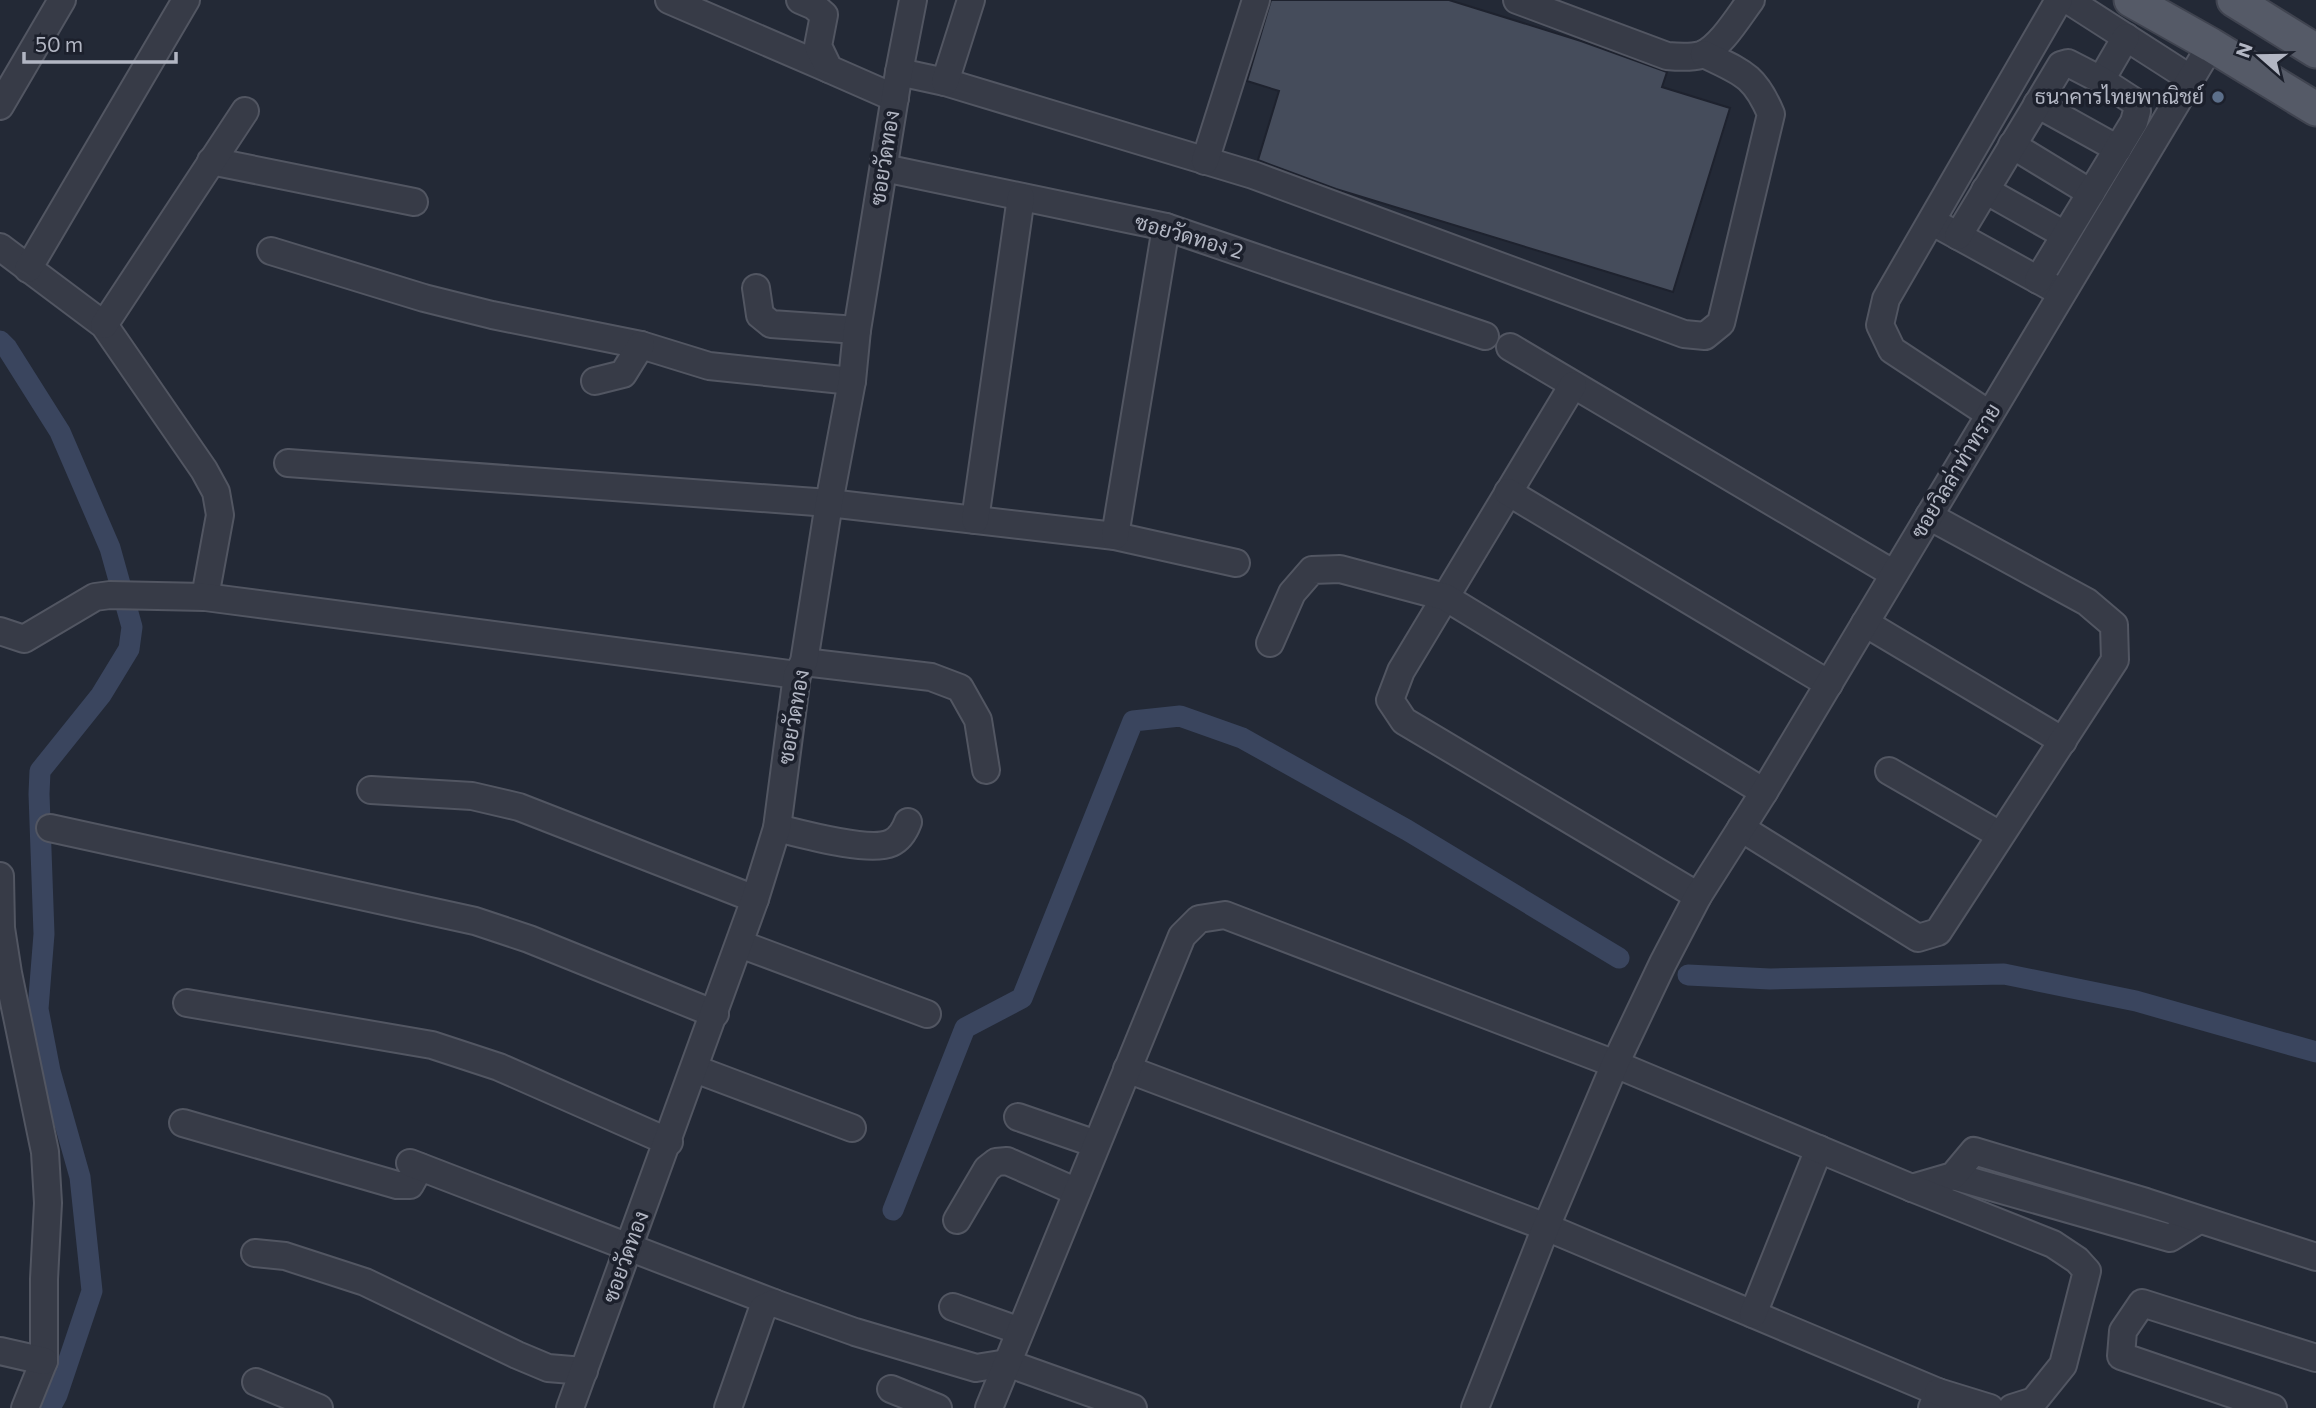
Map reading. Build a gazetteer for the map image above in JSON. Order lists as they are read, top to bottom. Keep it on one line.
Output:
{"streets":{"street":["ซอยวัดทอง","ซอยวัดทอง 2","ซอยวิลล่าท่าทราย"]},"crossings":[["ซอยวัดทอง","ซอยวัดทอง 2"]],"places":["ธนาคารไทยพาณิชย์"],"scale_bar":"50 m","north":"left"}
